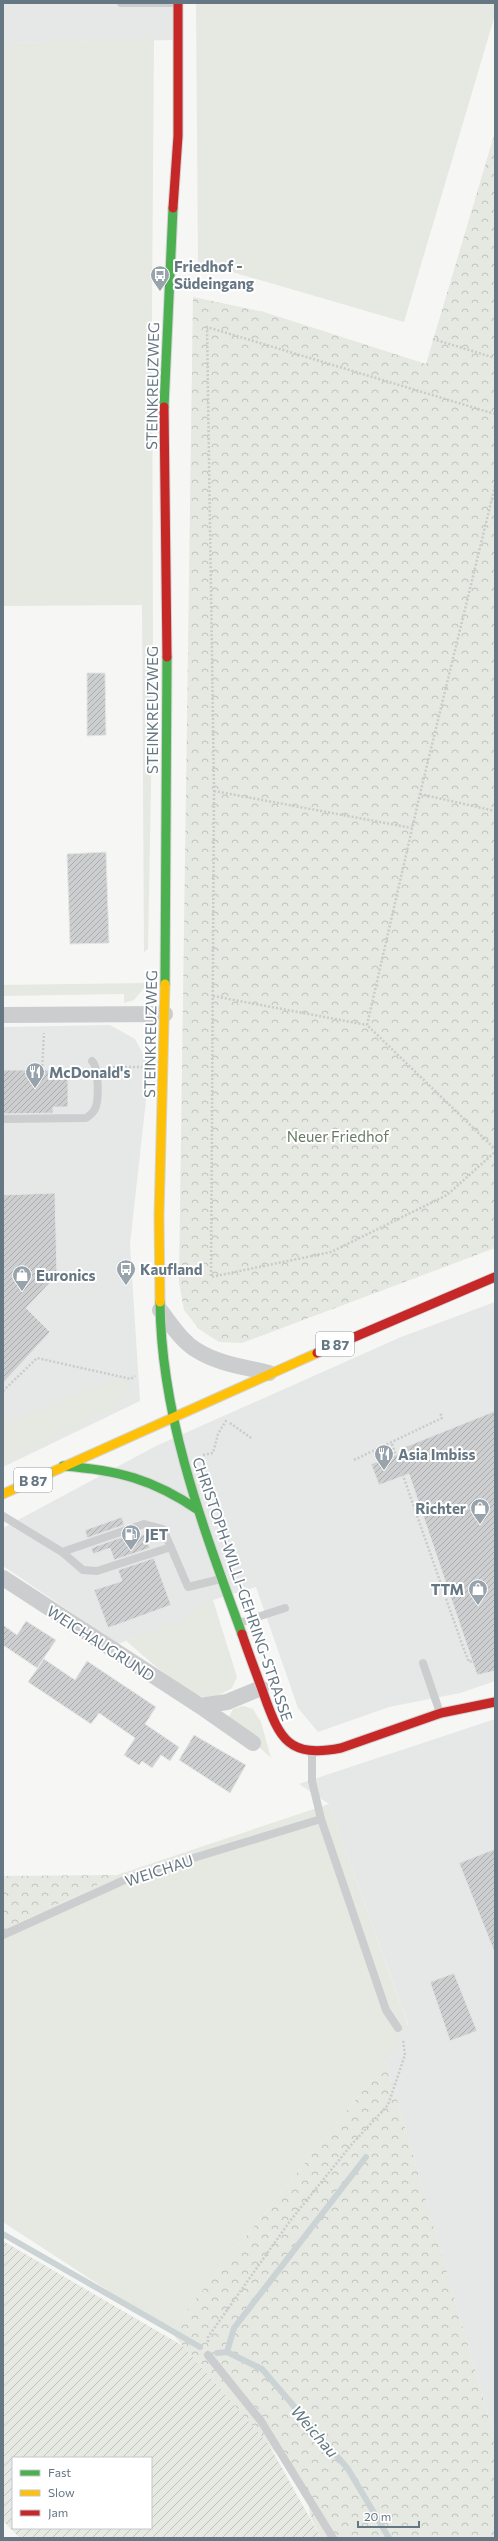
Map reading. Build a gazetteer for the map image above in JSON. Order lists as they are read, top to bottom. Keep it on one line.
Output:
{"streets":{"street":["STEINKREUZWEG","B 87","CHRISTOPH-WILLI-GEHRING-STRASSE","WEICHAUGRUND"],"lane":["WEICHAU"]},"crossings":[["STEINKREUZWEG","B 87"],["STEINKREUZWEG","CHRISTOPH-WILLI-GEHRING-STRASSE"],["B 87","CHRISTOPH-WILLI-GEHRING-STRASSE"]],"water":["Weichau"],"parks":["Neuer Friedhof"],"places":{"bus stop":["Friedhof - Südeingang","Kaufland"],"restaurant":["McDonald's","Asia Imbiss"],"shop":["Euronics","Richter","TTM"],"fuel station":["JET"]},"legend":["Fast","Slow","Jam"],"scale_bar":"20 m"}
